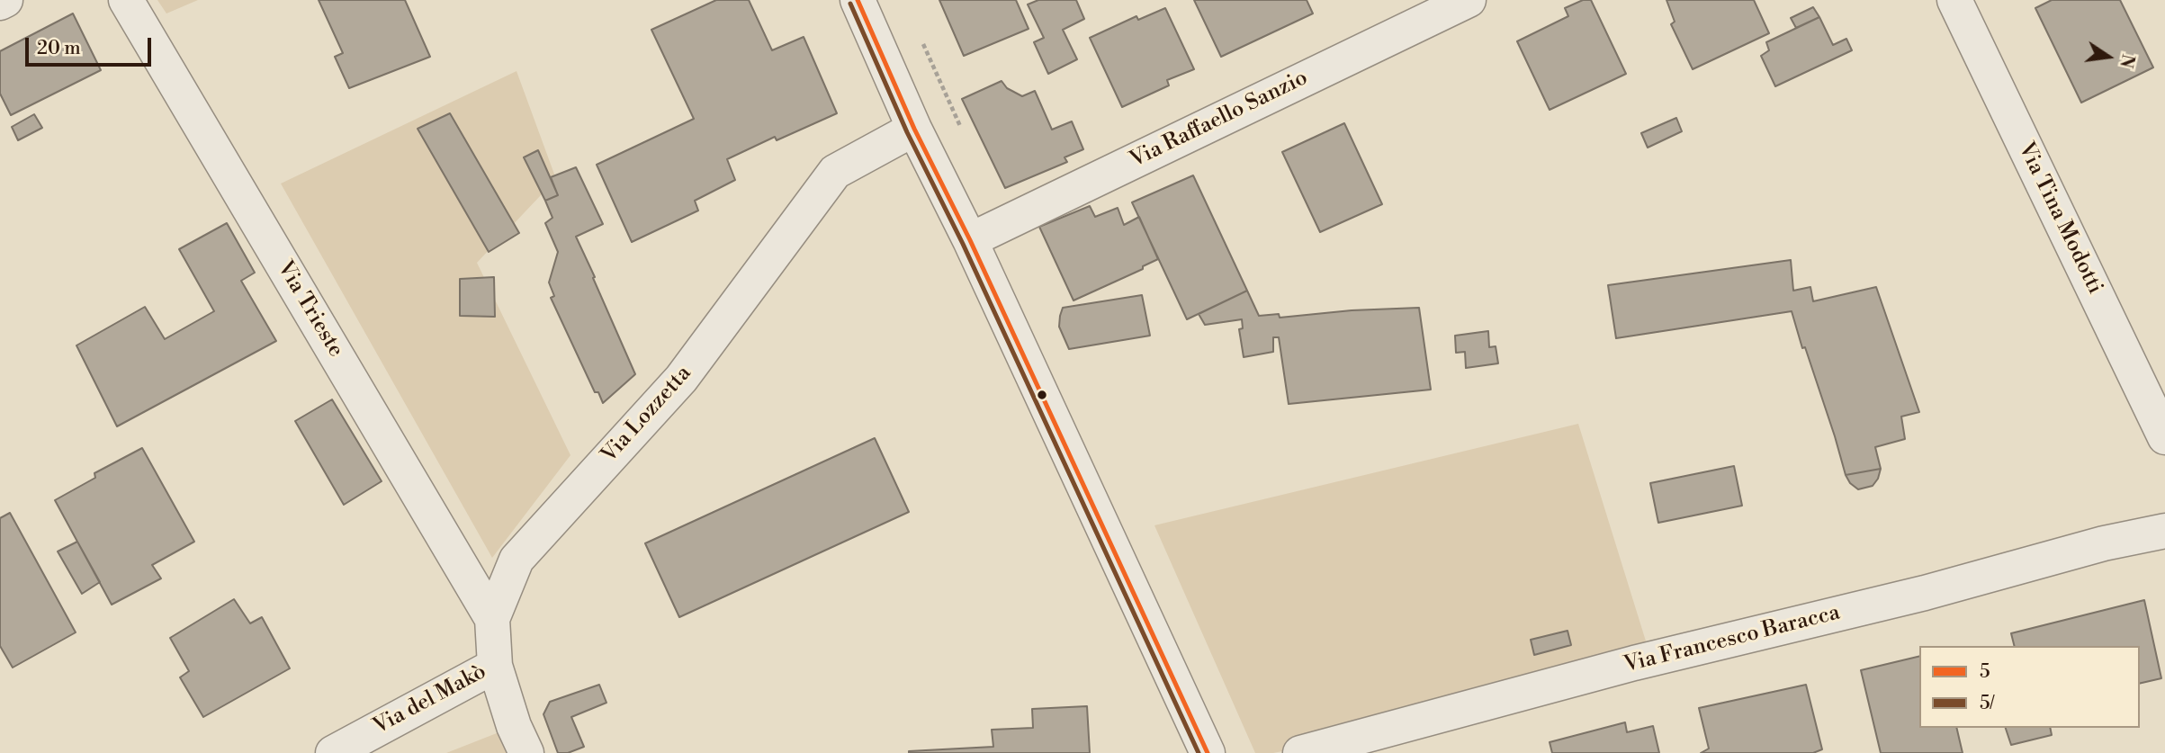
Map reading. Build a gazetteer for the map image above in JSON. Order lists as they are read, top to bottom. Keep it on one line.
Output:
{"streets":{"street":["Via Raffaello Sanzio","Via Tina Modotti","Via Trieste","Via Lozzetta","Via Francesco Baracca","Via del Makò"]},"crossings":[["Via Trieste","Via Lozzetta"],["Via Lozzetta","Via del Makò"]],"lines":["transit line 5","transit line 5/"],"legend":["5","5/"],"scale_bar":"20 m","north":"right"}
